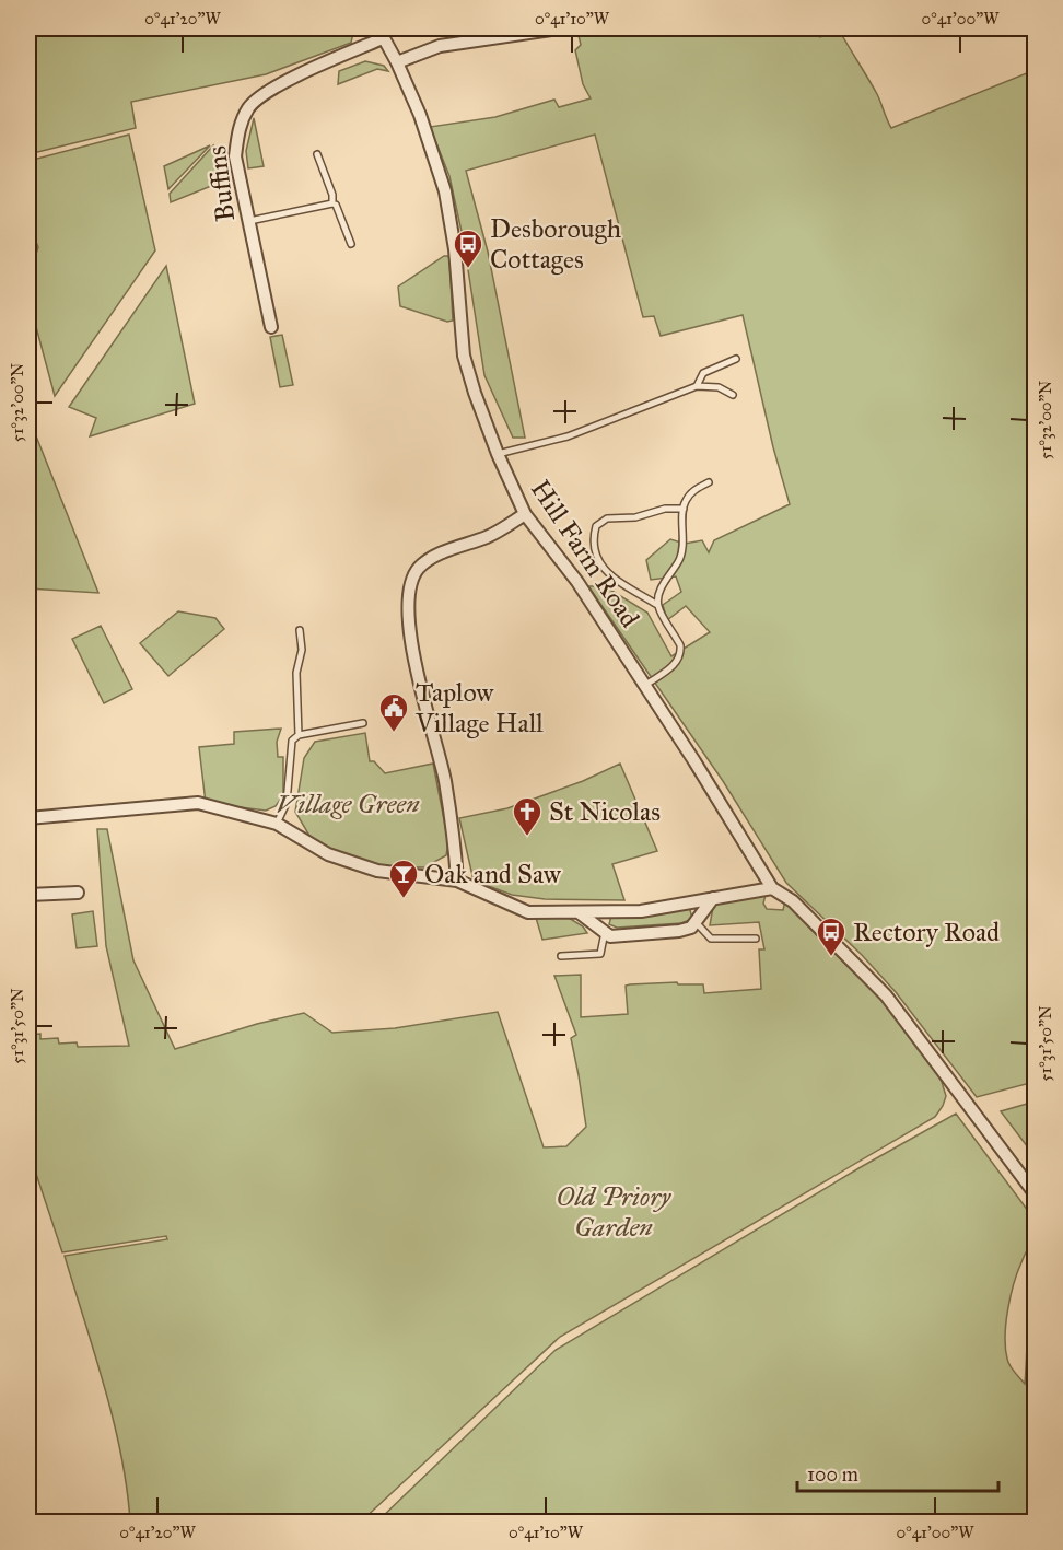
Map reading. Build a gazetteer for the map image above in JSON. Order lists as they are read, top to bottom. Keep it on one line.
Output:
{"streets":{"street":["Buffins","Hill Farm Road"]},"crossings":[["Buffins","Hill Farm Road"]],"parks":["Village Green","Old Priory Garden"],"places":{"bus stop":["Desborough Cottages","Rectory Road"],"public building":["Taplow Village Hall"],"church":["St Nicolas"],"bar":["Oak and Saw"]},"scale_bar":"100 m","coordinates":["0°41'20\"W","0°41'10\"W","0°41'00\"W","51°32'00\"N","51°31'50\"N"]}
